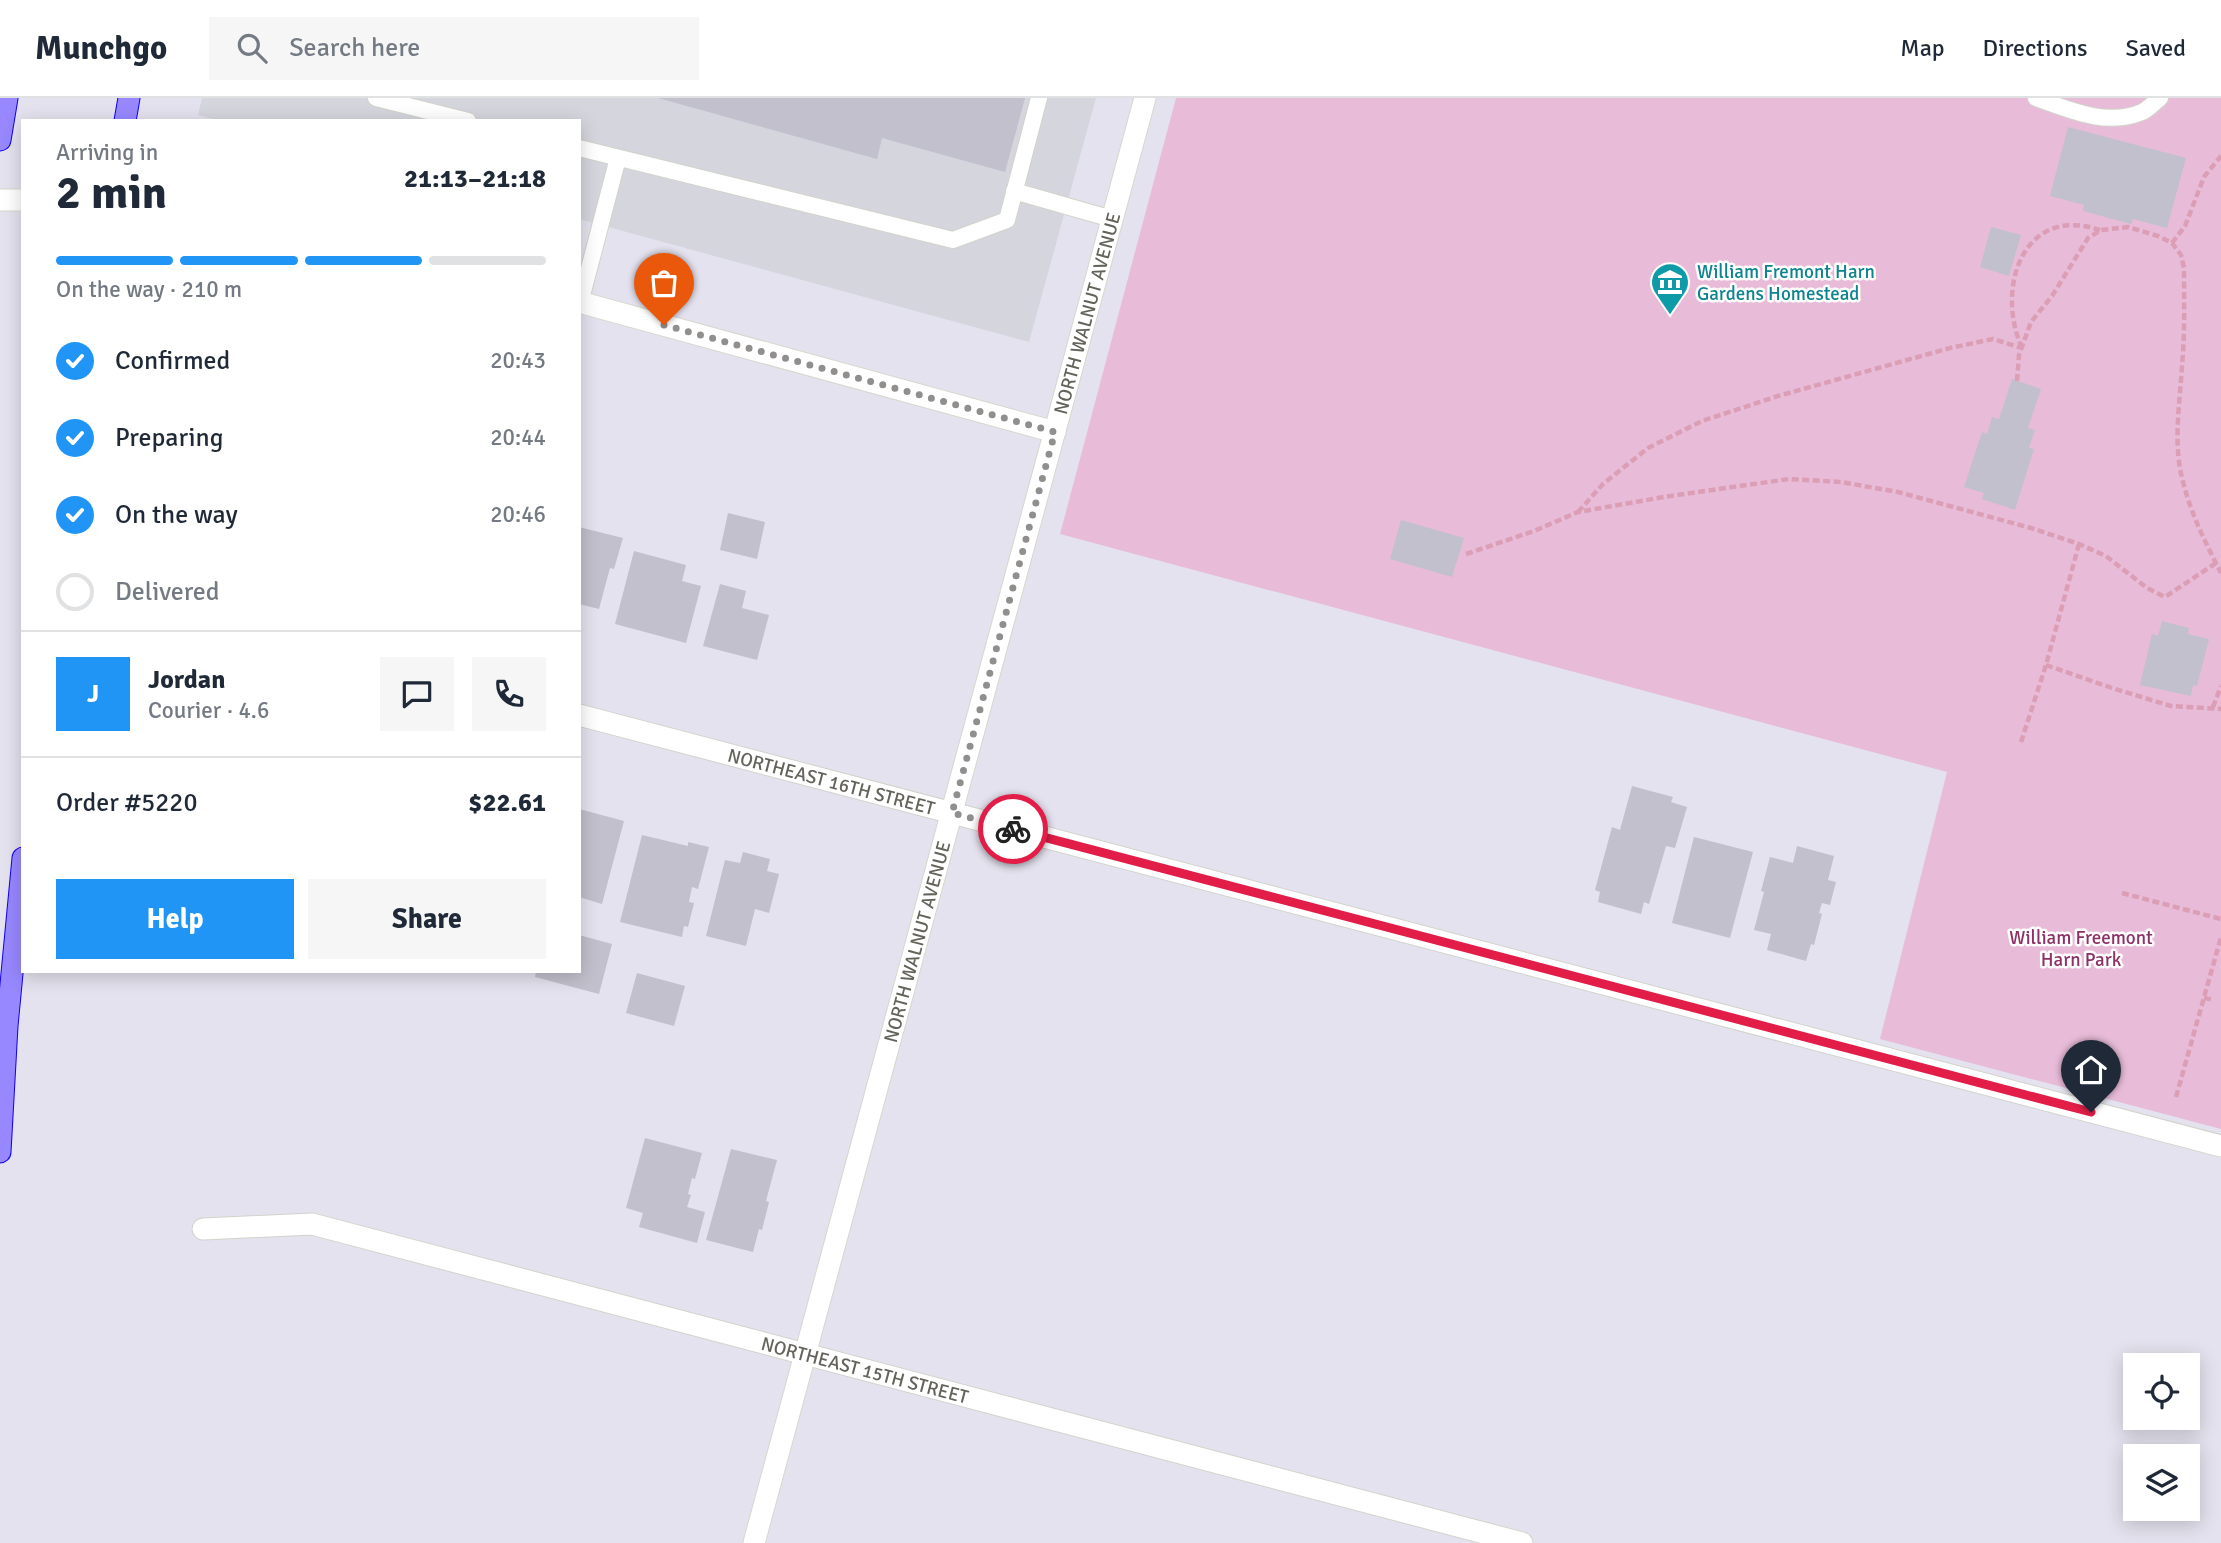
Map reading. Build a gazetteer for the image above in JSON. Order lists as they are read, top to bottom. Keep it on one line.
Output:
{"streets":{"street":["NORTH WALNUT AVENUE","NORTHEAST 16TH STREET","NORTHEAST 15TH STREET"]},"crossings":[["NORTH WALNUT AVENUE","NORTHEAST 16TH STREET"],["NORTH WALNUT AVENUE","NORTHEAST 15TH STREET"]],"parks":["William Freemont Harn Park"],"places":{"museum":["William Fremont Harn Gardens Homestead"]},"page":{"header":"Munchgo","search":"Search here","nav":["Map","Directions","Saved"],"heading":["2 min","Arriving in","21:13–21:18"],"panel":["Jordan","Courier · 4.6","Order #5220","$22.61"],"bar":"On the way · 210 m","list":[["Confirmed","20:43"],["Preparing","20:44"],["On the way","20:46"],"Delivered"],"round":"J","buttons":["Help","Share"]}}
